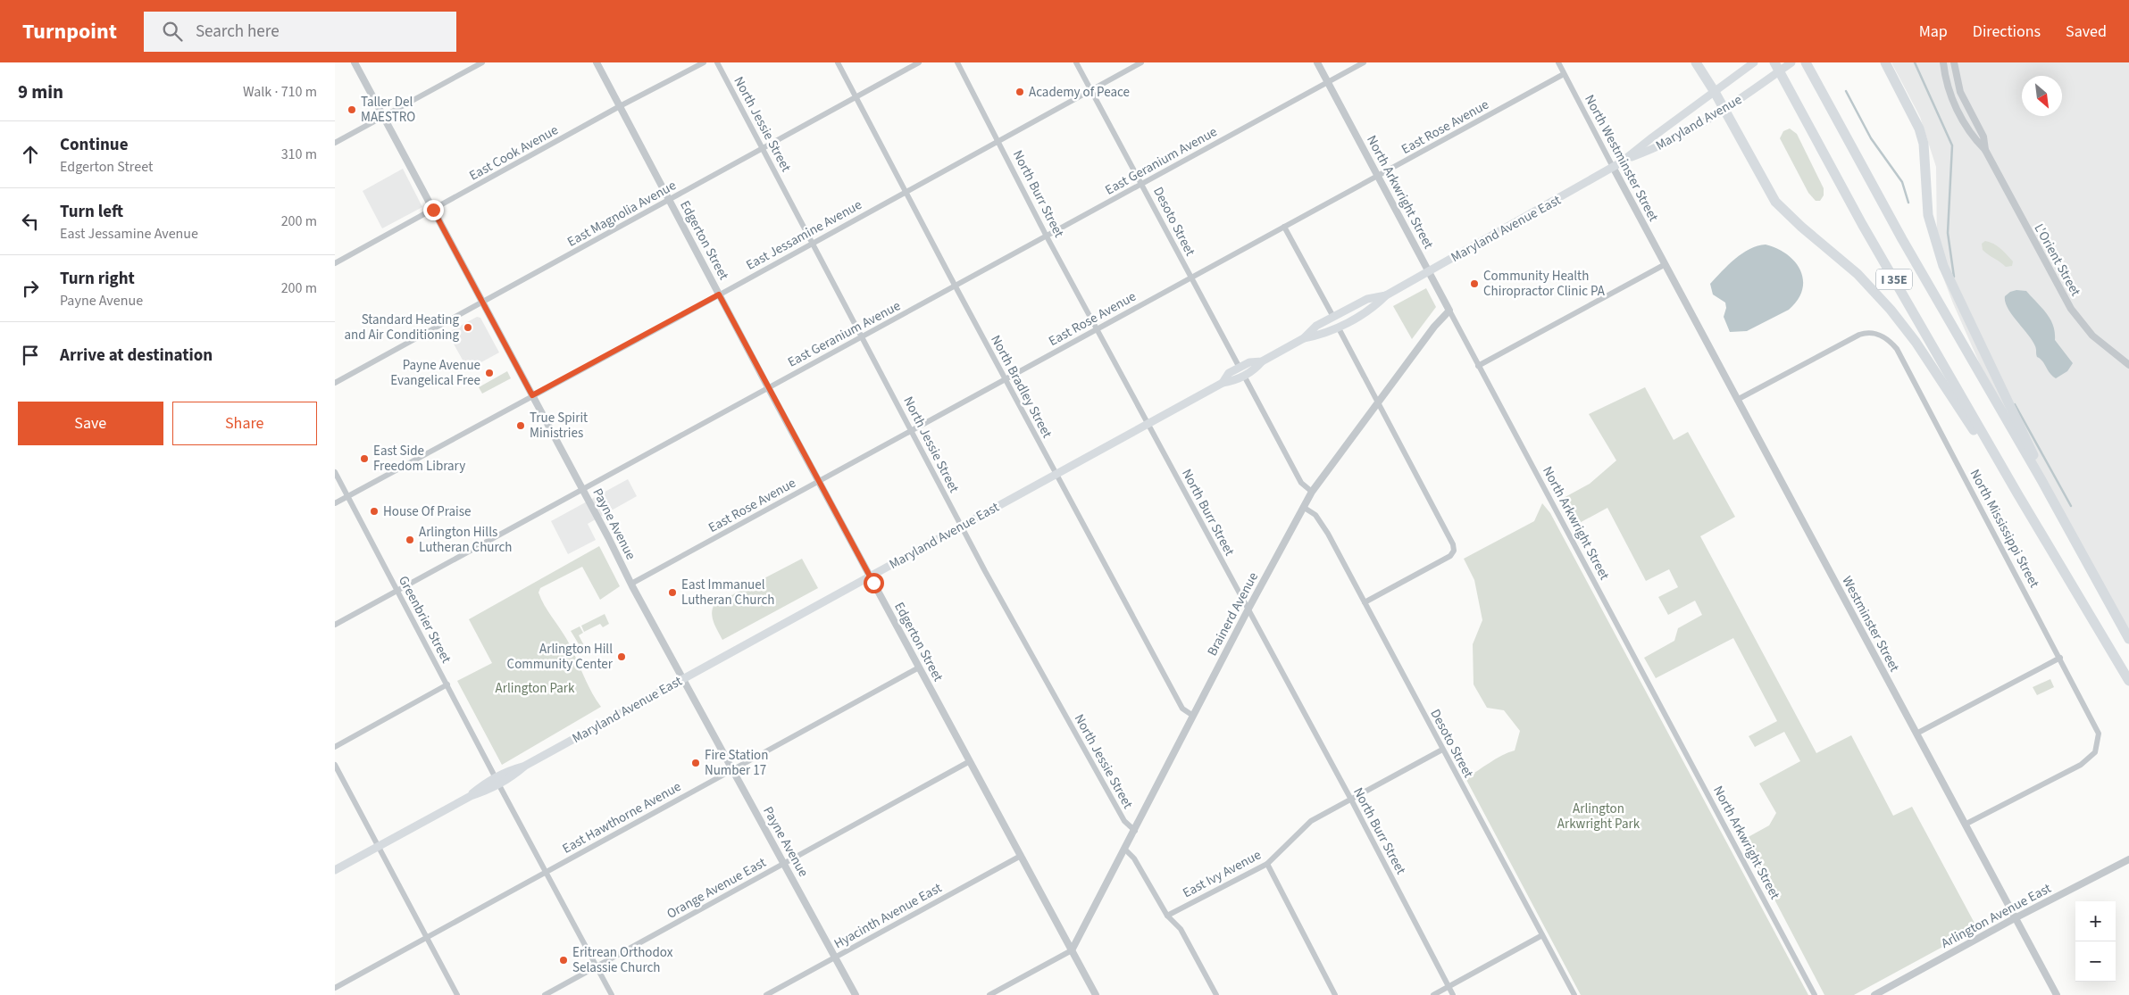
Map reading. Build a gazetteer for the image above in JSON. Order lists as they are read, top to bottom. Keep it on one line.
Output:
{"streets":{"highway":["I 35E"],"main road":["Maryland Avenue","Maryland Avenue East"],"street":["North Jessie Street","East Rose Avenue","East Cook Avenue","North Westminster Street","East Geranium Avenue","North Arkwright Street","North Burr Street","East Magnolia Avenue","Desoto Street","East Jessamine Avenue","Edgerton Street","L'Orient Street","North Bradley Street","Payne Avenue","North Mississippi Street","Brainerd Avenue","Greenbrier Street","Westminster Street","East Hawthorne Avenue","East Ivy Avenue","Orange Avenue East","Hyacinth Avenue East","Arlington Avenue East"]},"crossings":[["Maryland Avenue","Maryland Avenue East"],["North Jessie Street","East Rose Avenue"],["North Jessie Street","East Geranium Avenue"],["North Jessie Street","East Magnolia Avenue"],["North Jessie Street","Maryland Avenue East"],["North Jessie Street","East Jessamine Avenue"],["North Jessie Street","Brainerd Avenue"],["East Rose Avenue","North Westminster Street"],["East Rose Avenue","North Arkwright Street"],["East Rose Avenue","North Burr Street"],["East Rose Avenue","Desoto Street"],["East Rose Avenue","Edgerton Street"],["East Rose Avenue","North Bradley Street"],["East Rose Avenue","Payne Avenue"],["East Cook Avenue","Edgerton Street"],["East Cook Avenue","Payne Avenue"],["North Westminster Street","Maryland Avenue East"],["North Westminster Street","Westminster Street"],["East Geranium Avenue","North Arkwright Street"],["East Geranium Avenue","North Burr Street"],["East Geranium Avenue","Desoto Street"],["East Geranium Avenue","Edgerton Street"],["East Geranium Avenue","North Bradley Street"],["East Geranium Avenue","Payne Avenue"],["East Geranium Avenue","Greenbrier Street"],["North Arkwright Street","Maryland Avenue East"],["North Arkwright Street","Brainerd Avenue"],["North Burr Street","Maryland Avenue East"],["North Burr Street","East Jessamine Avenue"],["North Burr Street","Brainerd Avenue"],["North Burr Street","East Ivy Avenue"],["East Magnolia Avenue","Edgerton Street"],["East Magnolia Avenue","North Bradley Street"],["East Magnolia Avenue","Payne Avenue"],["Desoto Street","Maryland Avenue East"],["Desoto Street","East Jessamine Avenue"],["Desoto Street","Brainerd Avenue"],["Desoto Street","East Ivy Avenue"],["Maryland Avenue East","Edgerton Street"],["Maryland Avenue East","North Bradley Street"],["Maryland Avenue East","Payne Avenue"],["Maryland Avenue East","Greenbrier Street"],["East Jessamine Avenue","Edgerton Street"],["East Jessamine Avenue","North Bradley Street"],["East Jessamine Avenue","Payne Avenue"],["East Jessamine Avenue","Greenbrier Street"],["Edgerton Street","Brainerd Avenue"],["Edgerton Street","East Hawthorne Avenue"],["Edgerton Street","Orange Avenue East"],["Edgerton Street","Hyacinth Avenue East"],["North Bradley Street","Brainerd Avenue"],["Payne Avenue","East Hawthorne Avenue"],["Payne Avenue","Orange Avenue East"],["Payne Avenue","Hyacinth Avenue East"],["North Mississippi Street","Westminster Street"],["Westminster Street","Arlington Avenue East"]],"parks":["Arlington Park","Arlington Arkwright Park"],"places":["Academy of Peace","Taller Del MAESTRO","Community Health Chiropractor Clinic PA","Standard Heating and Air Conditioning","Payne Avenue Evangelical Free","True Spirit Ministries","East Side Freedom Library","House Of Praise","Arlington Hills Lutheran Church","East Immanuel Lutheran Church","Arlington Hill Community Center","Fire Station Number 17","Eritrean Orthodox Selassie Church"],"north":"bottom right","page":{"header":"Turnpoint","search":"Search here","nav":["Map","Directions","Saved"],"heading":["9 min","Walk · 710 m"],"list":[["Continue","Edgerton Street","310 m"],["Turn left","East Jessamine Avenue","200 m"],["Turn right","Payne Avenue","200 m"],"Arrive at destination"],"buttons":["Save","Share"],"map_buttons":["+","−"]}}
